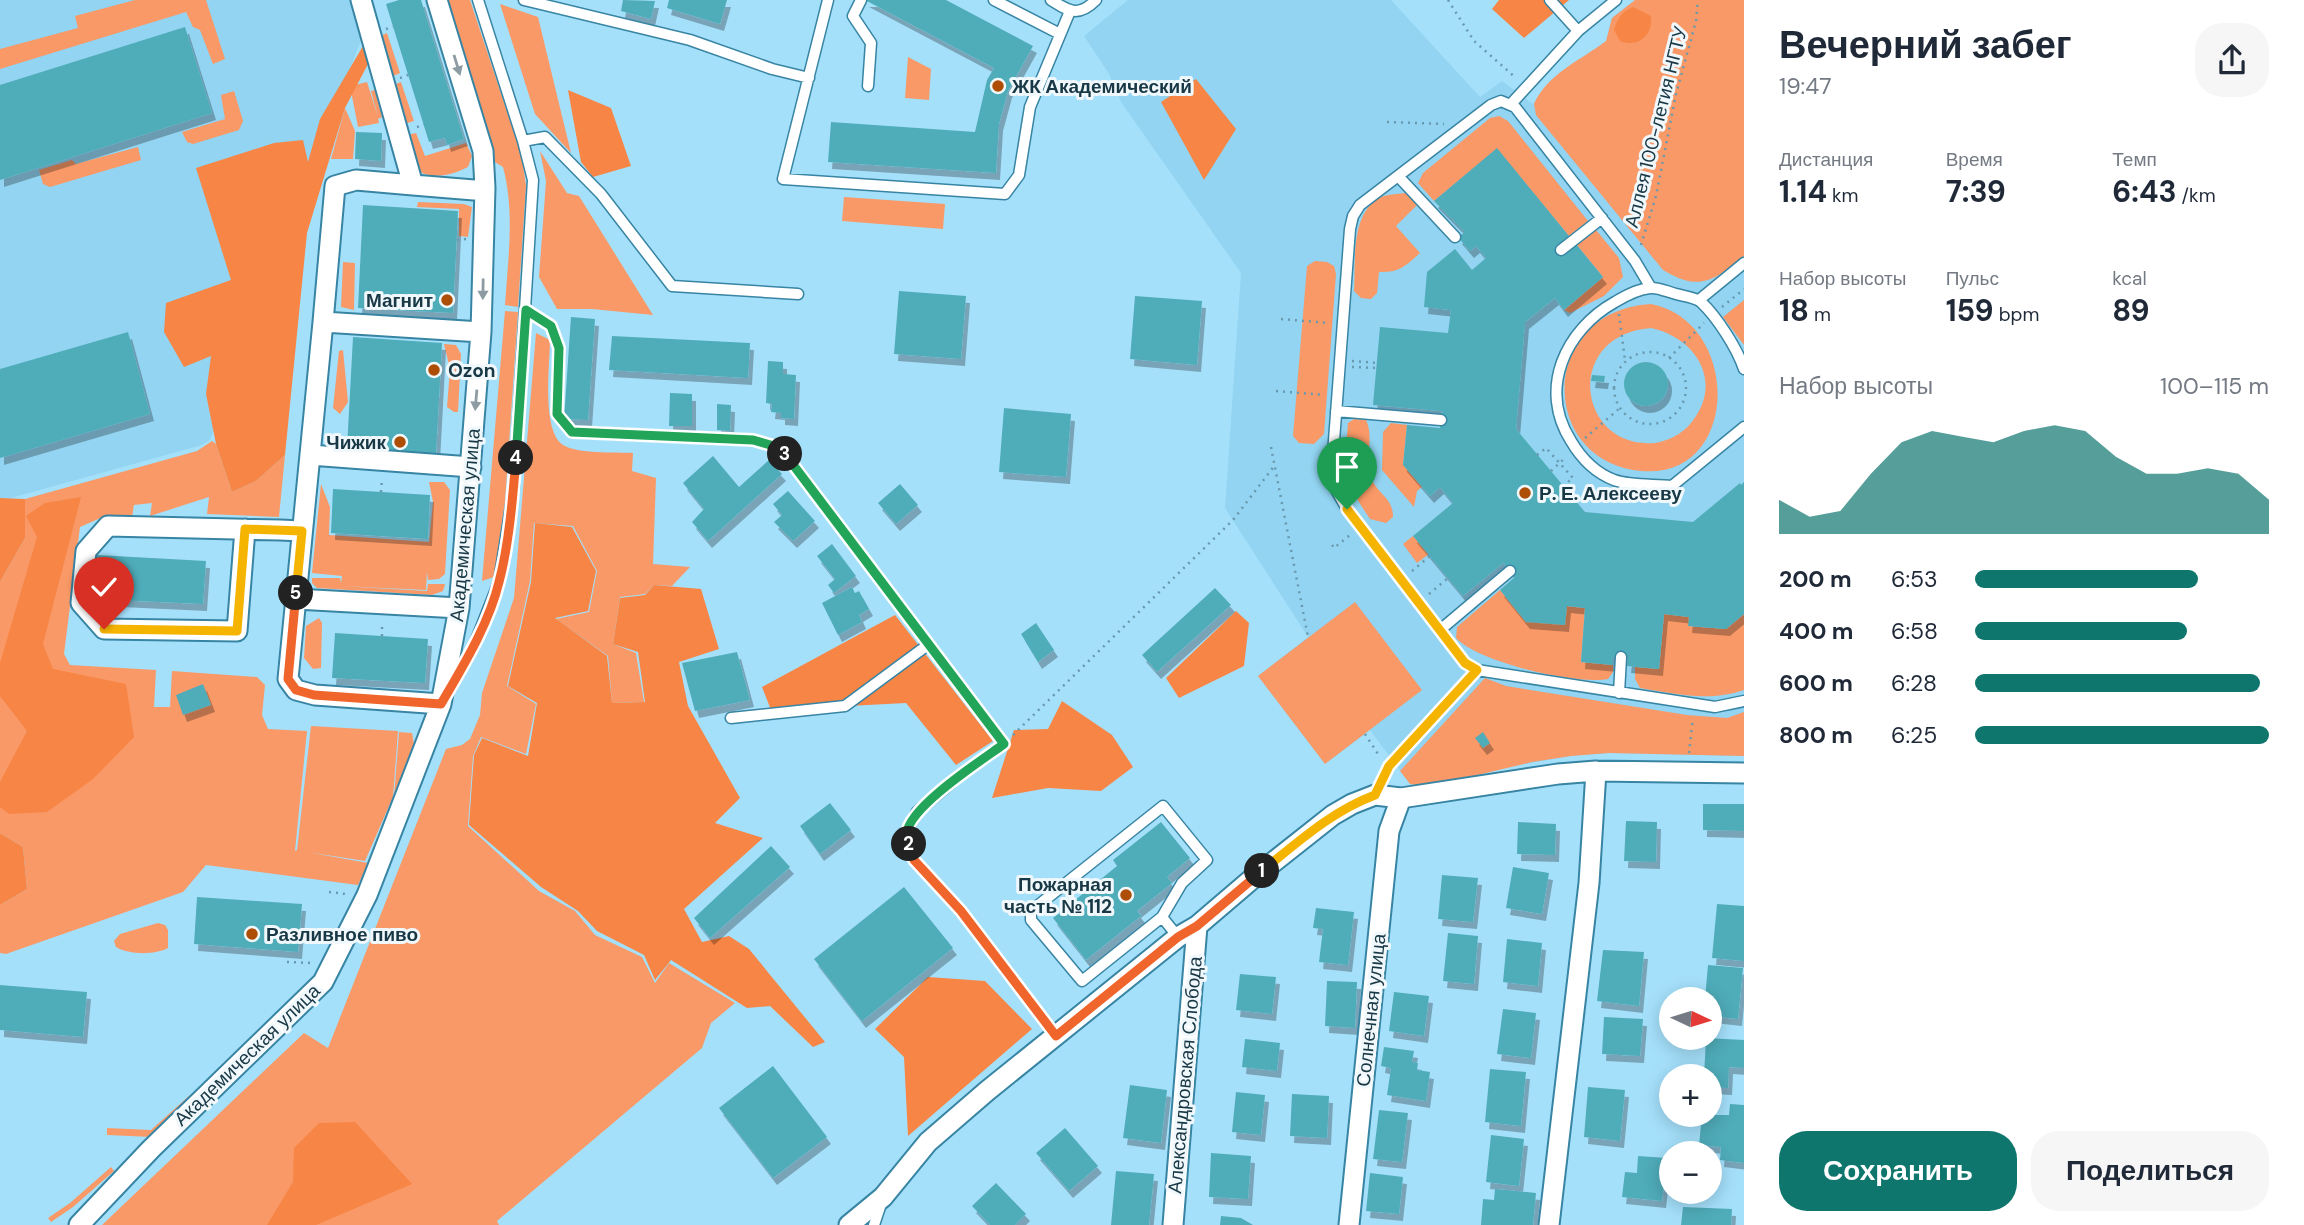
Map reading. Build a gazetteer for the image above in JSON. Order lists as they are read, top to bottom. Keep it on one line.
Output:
{"streets":{"street":["Академическая улица","Солнечная улица","Александровская Слобода"],"path":["Аллея 100-летия НГТУ"]},"places":["ЖК Академический","Магнит","Ozon","Чижик","Р. Е. Алексееву","Пожарная часть № 112","Разливное пиво"],"north":"right","page":{"heading":["Вечерний забег","19:47"],"stats":[["Дистанция","1.14 km"],["Время","7:39"],["Темп","6:43 /km"],["Набор высоты","18 m"],["Пульс","159 bpm"],["kcal","89"]],"chart":["Набор высоты","100–115 m"],"pins":["3","4","5","2","1"],"list":[{"name":"200 m","note":"6:53"},{"name":"400 m","note":"6:58"},{"name":"600 m","note":"6:28"},{"name":"800 m","note":"6:25"}],"map_buttons":["+","−"],"buttons":["Сохранить","Поделиться"]}}
